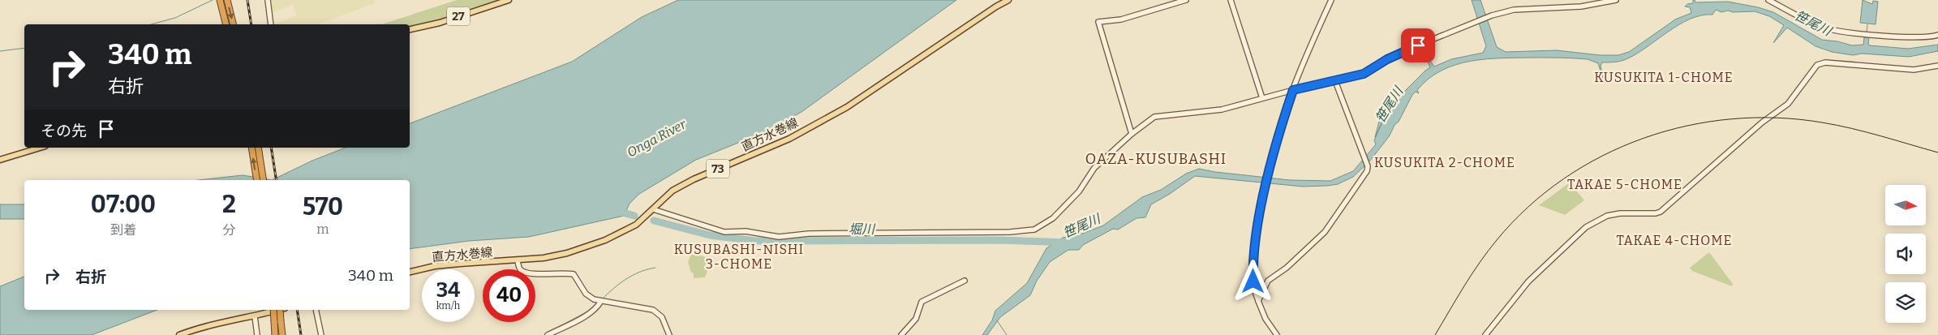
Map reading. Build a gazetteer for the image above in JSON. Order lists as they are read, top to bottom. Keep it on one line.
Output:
{"streets":{"main road":["27","直方水巻線","73"]},"districts":["KUSUKITA 1-CHOME","OAZA-KUSUBASHI","KUSUKITA 2-CHOME","TAKAE 5-CHOME","TAKAE 4-CHOME","KUSUBASHI-NISHI 3-CHOME"],"water":["笹尾川","Onga River","堀川"],"north":"right","page":{"turn":["340 m","右折"],"then":"その先","eta":["07:00","到着","2","分","570","m"],"list":[{"name":"右折","value":"340 m"}],"speed":"34 km/h","limit":"40"}}
